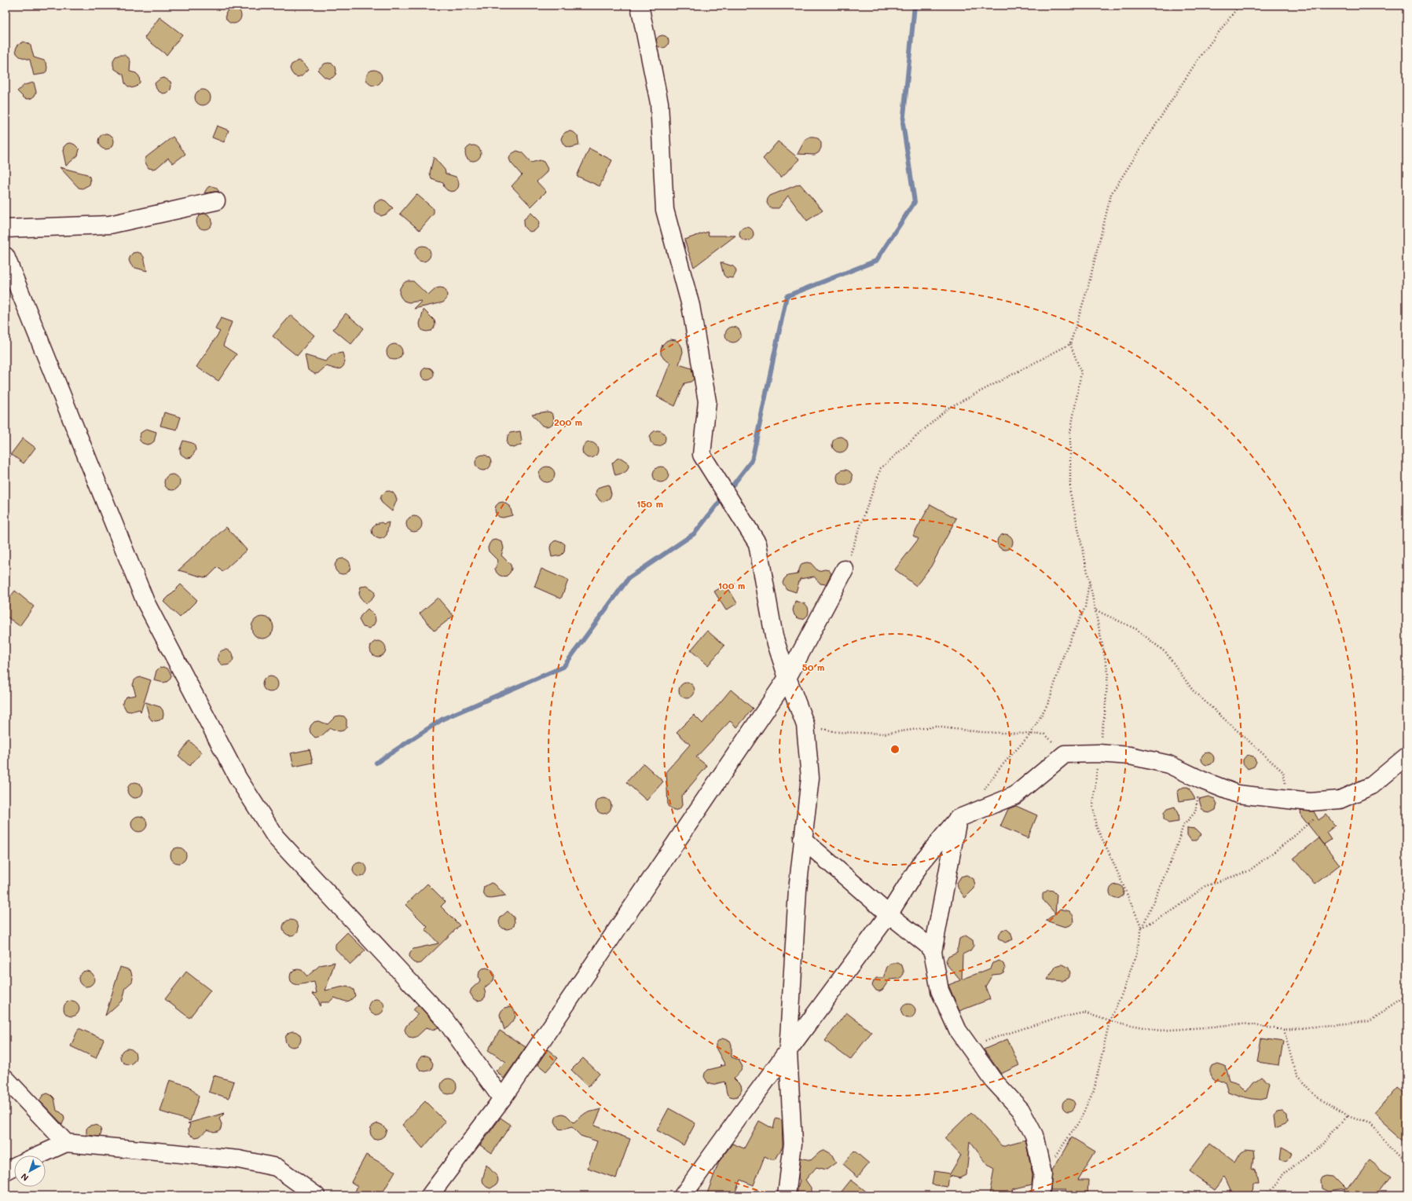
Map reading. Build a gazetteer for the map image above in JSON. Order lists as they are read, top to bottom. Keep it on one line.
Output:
{"north":"bottom left","rings":["200 m","150 m","100 m","50 m"]}
